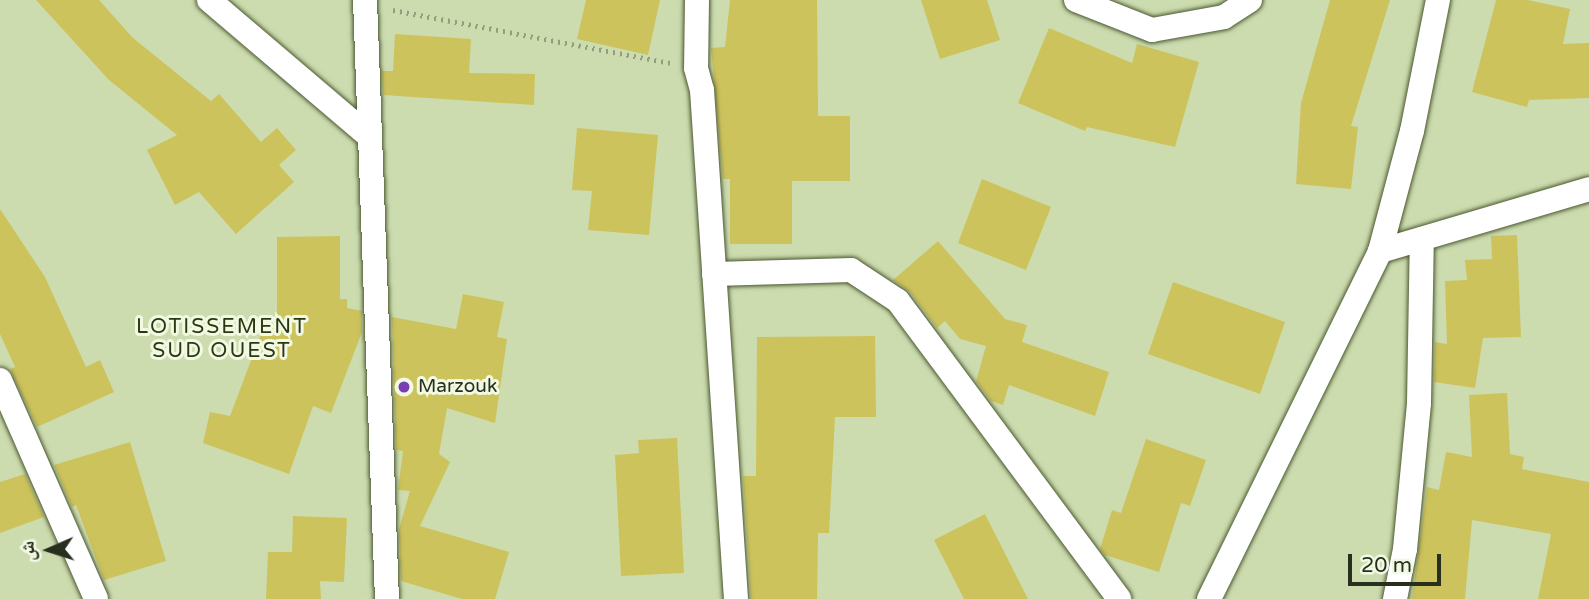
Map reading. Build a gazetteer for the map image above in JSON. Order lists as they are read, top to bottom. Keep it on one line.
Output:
{"districts":["LOTISSEMENT SUD OUEST"],"places":["Marzouk"],"scale_bar":"20 m","north":"left"}
